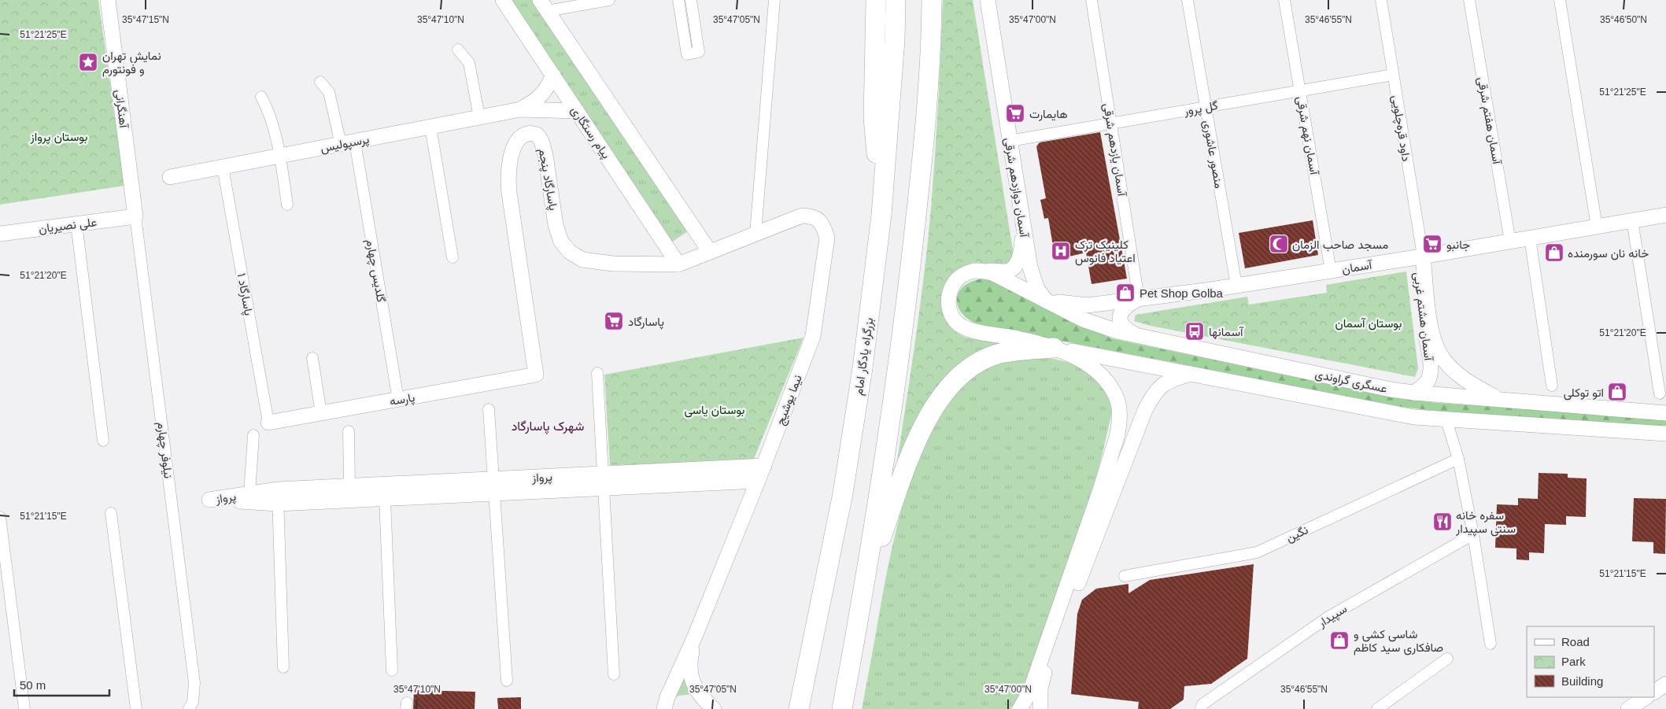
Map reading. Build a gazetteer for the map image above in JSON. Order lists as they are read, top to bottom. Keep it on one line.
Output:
{"streets":{"highway":["بزرگراه یادگار امام"],"street":["گل پرور","آهنگرانی","آسمان هفتم شرقی","داود قره‌چلویی","پیام رستگاری","آسمان نهم شرقی","پرسپولیس","آسمان یازدهم شرقی","منصور عاشوری","پاسارگاد پنجم","آسمان دوازدهم شرقی","علی نصیریان","آسمان","گلدیس چهارم","پاسارگاد ۱","آسمان هشتم غربی","عسگری گراوندی","پارسه","نیما یوشیج","نیلوفر چهارم","پرواز","نگین","سپیدار"]},"crossings":[["گل پرور","داود قره‌چلویی"],["گل پرور","آسمان نهم شرقی"],["گل پرور","آسمان یازدهم شرقی"],["گل پرور","منصور عاشوری"],["گل پرور","آسمان دوازدهم شرقی"],["آهنگرانی","علی نصیریان"],["آهنگرانی","نیلوفر چهارم"],["آسمان هفتم شرقی","آسمان"],["داود قره‌چلویی","آسمان"],["داود قره‌چلویی","آسمان هشتم غربی"],["پیام رستگاری","پرسپولیس"],["پیام رستگاری","پاسارگاد پنجم"],["پیام رستگاری","نیما یوشیج"],["آسمان نهم شرقی","آسمان"],["پرسپولیس","گلدیس چهارم"],["پرسپولیس","پاسارگاد ۱"],["آسمان یازدهم شرقی","آسمان"],["منصور عاشوری","آسمان"],["پاسارگاد پنجم","پارسه"],["پاسارگاد پنجم","نیما یوشیج"],["آسمان دوازدهم شرقی","آسمان"],["آسمان دوازدهم شرقی","عسگری گراوندی"],["علی نصیریان","نیلوفر چهارم"],["آسمان","آسمان هشتم غربی"],["آسمان","عسگری گراوندی"],["گلدیس چهارم","پارسه"],["پاسارگاد ۱","پارسه"],["آسمان هشتم غربی","عسگری گراوندی"],["نیما یوشیج","پرواز"]],"districts":["شهرک پاسارگاد"],"parks":["بوستان پرواز","بوستان آسمان","بوستان یاسی"],"places":{"place":["نمایش تهران و فونتورم"],"supermarket":["هایمارت","جانبو","پاسارگاد"],"mosque":["مسجد صاحب الزمان"],"hospital":["کلینیک ترک اعتیاد فانوس"],"shop":["خانه نان سورمنده","Pet Shop Golba","اتو توکلی","شاسی کشی و صافکاری سید کاظم"],"bus stop":["آسمانها"],"restaurant":["سفره خانه سنتی سپیدار"]},"legend":["Road","Park","Building"],"scale_bar":"50 m","coordinates":["35°47'15\"N","35°47'10\"N","35°47'05\"N","35°47'00\"N","35°46'55\"N","35°46'50\"N","51°21'25\"E","51°21'20\"E","51°21'15\"E"]}
